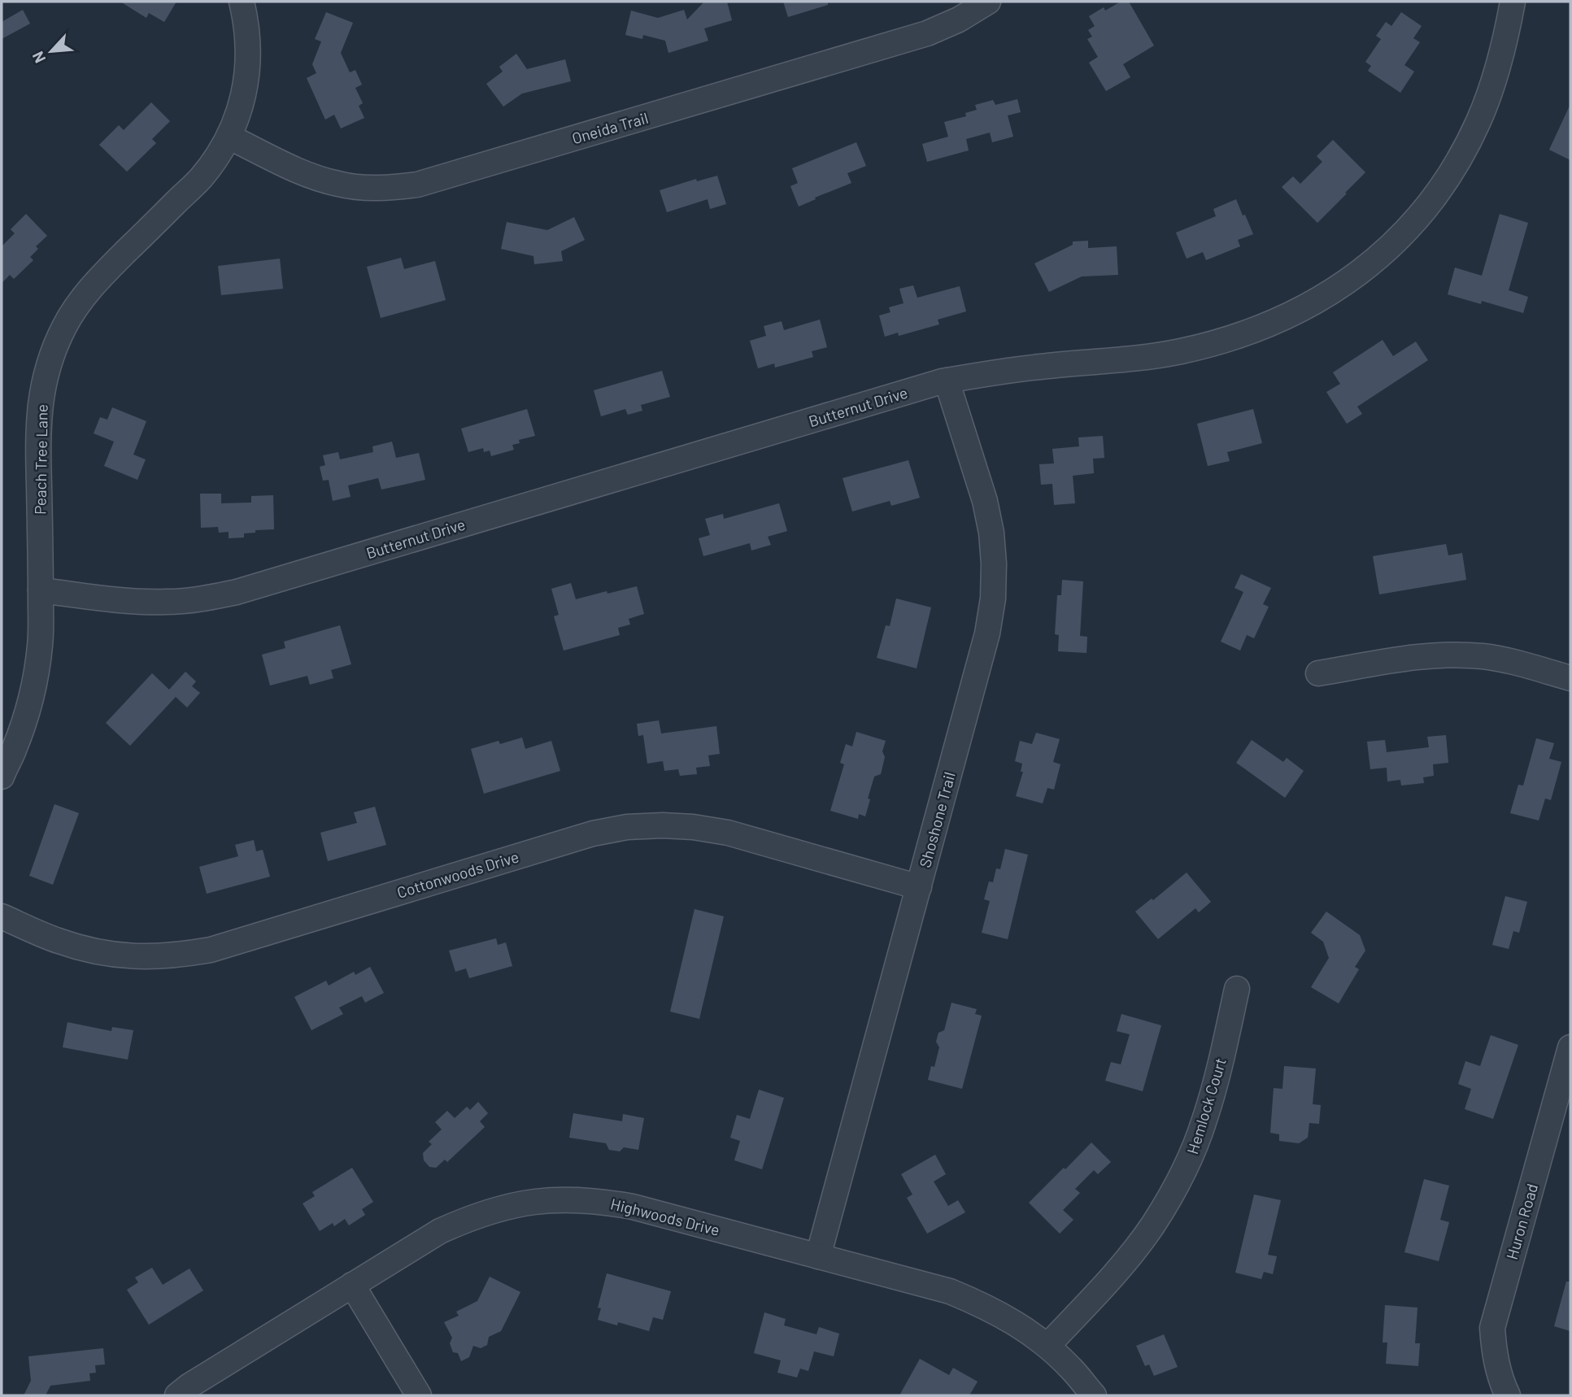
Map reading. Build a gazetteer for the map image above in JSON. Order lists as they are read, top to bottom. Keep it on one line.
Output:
{"streets":{"street":["Oneida Trail","Butternut Drive","Peach Tree Lane","Shoshone Trail","Cottonwoods Drive","Hemlock Court","Highwoods Drive","Huron Road"]},"crossings":[["Oneida Trail","Peach Tree Lane"],["Butternut Drive","Peach Tree Lane"],["Butternut Drive","Shoshone Trail"],["Shoshone Trail","Cottonwoods Drive"],["Shoshone Trail","Highwoods Drive"],["Hemlock Court","Highwoods Drive"]],"north":"bottom left"}
